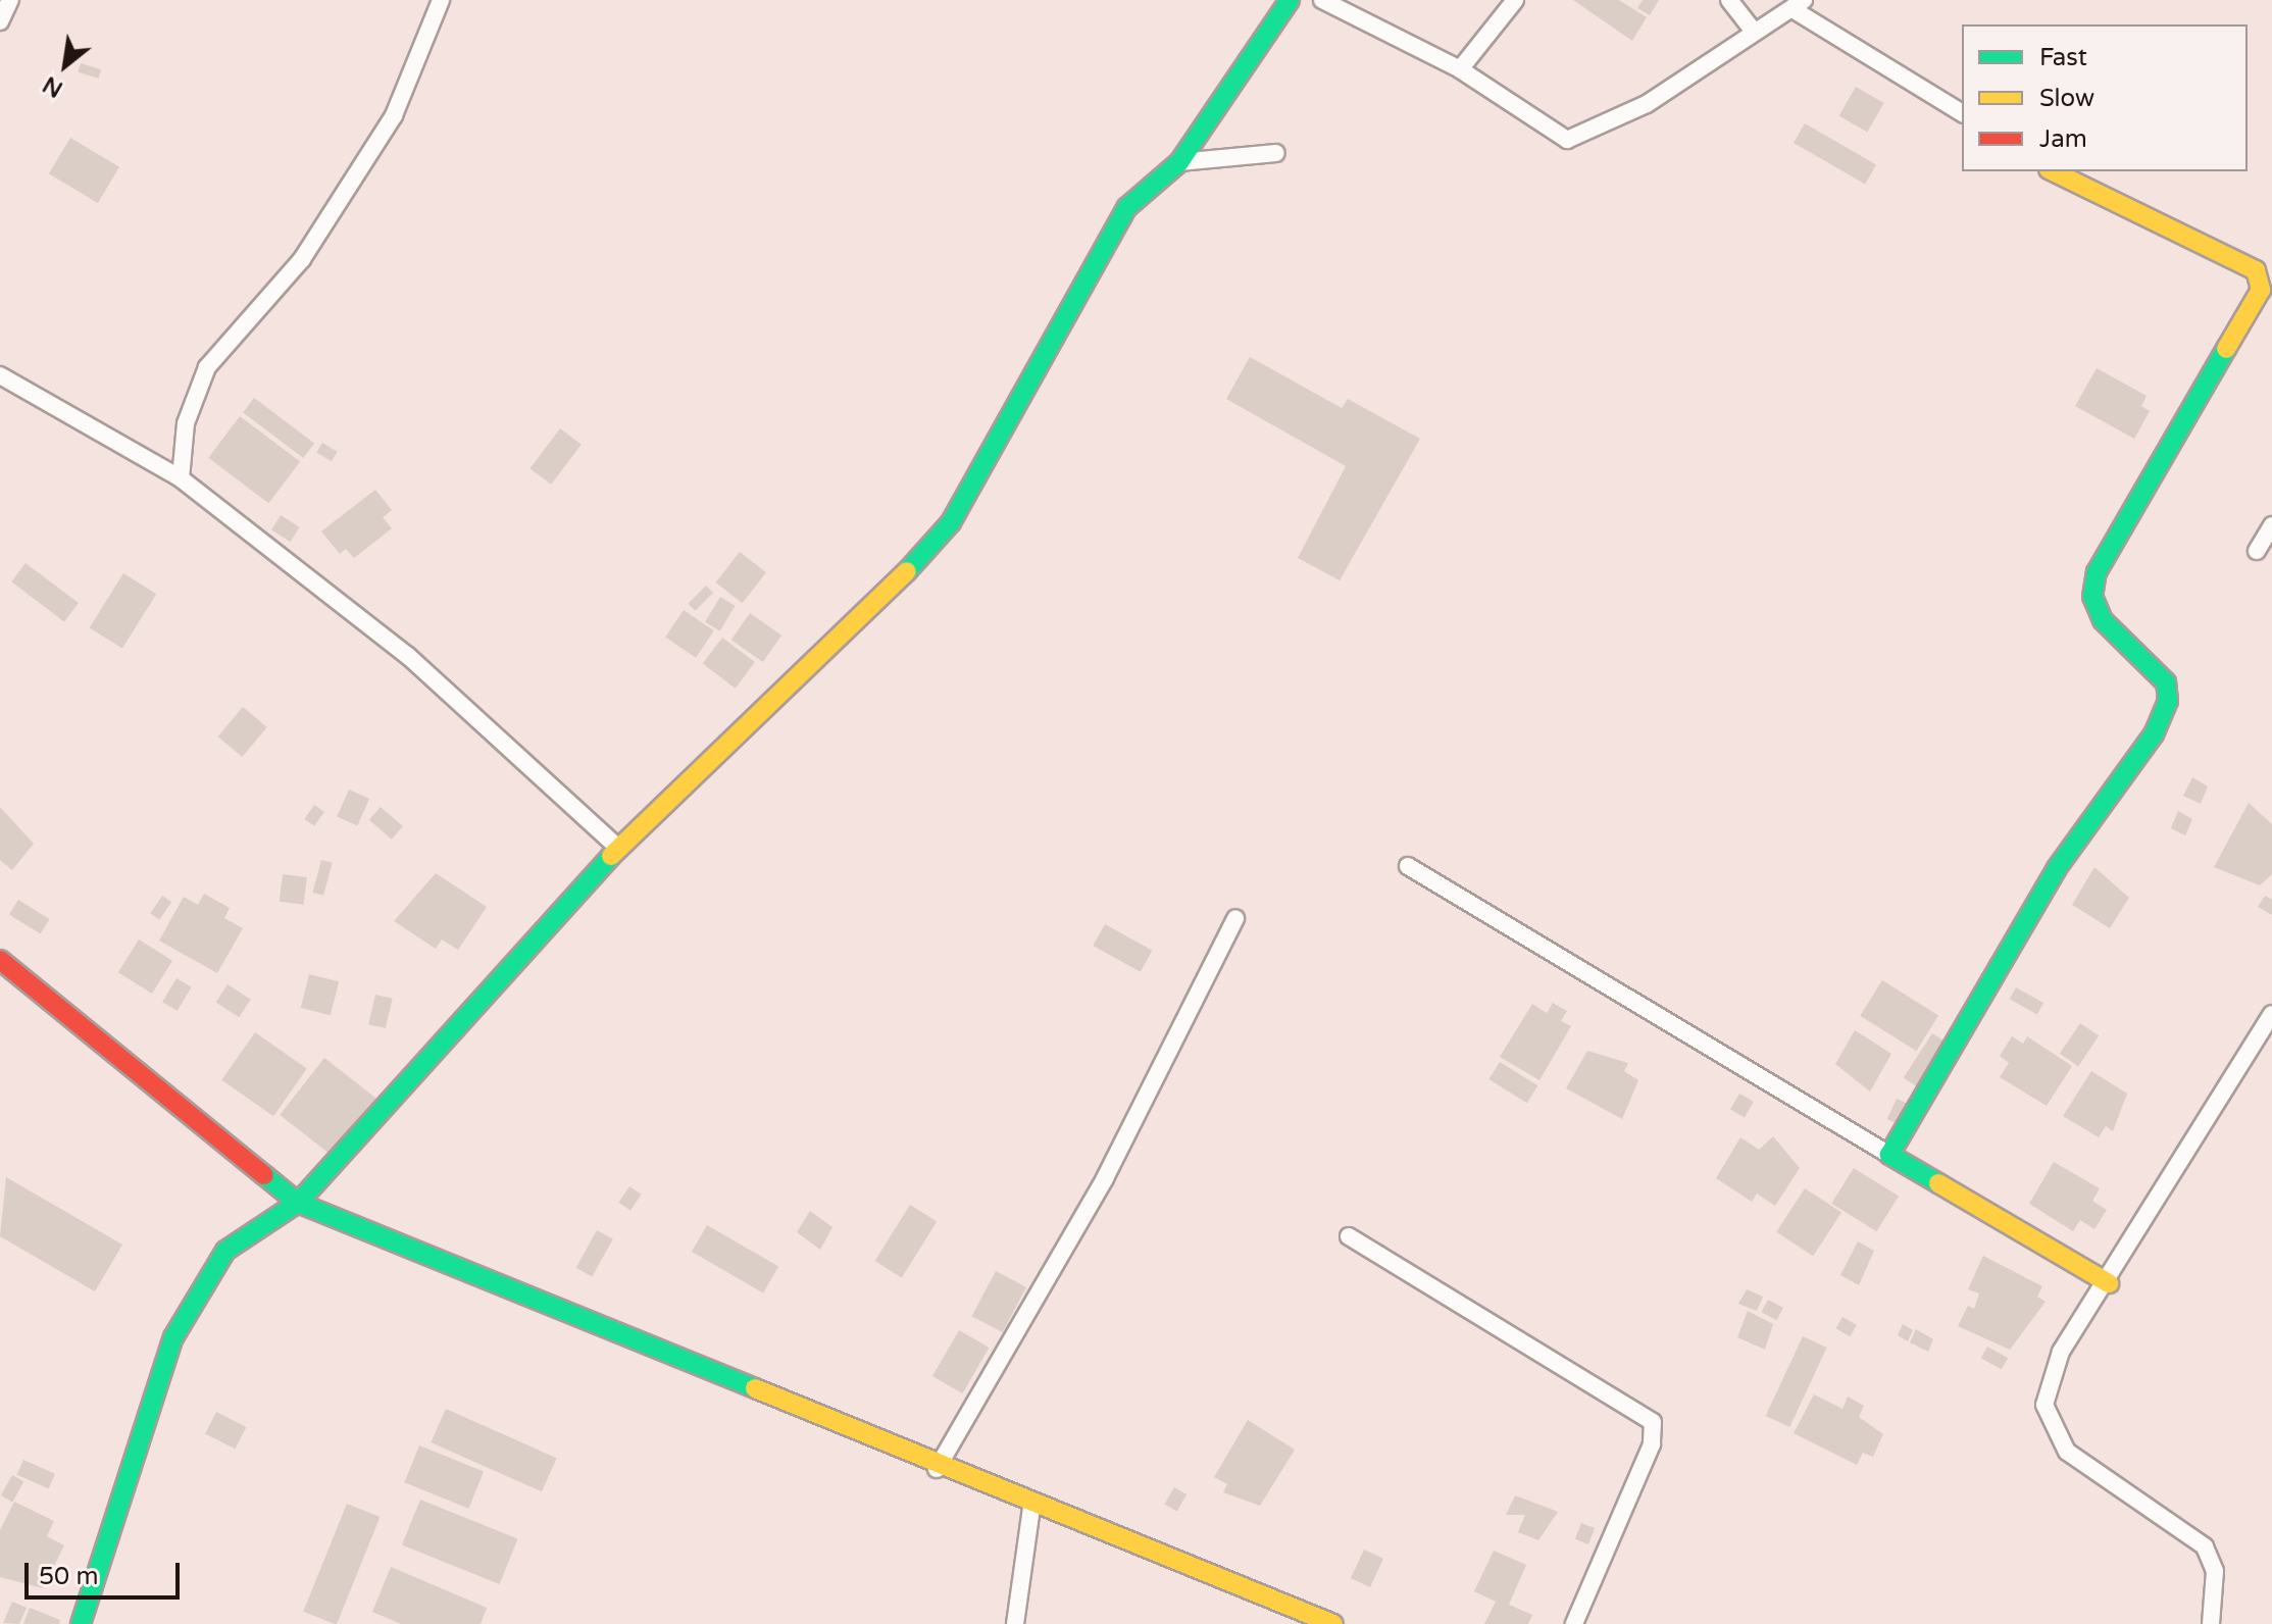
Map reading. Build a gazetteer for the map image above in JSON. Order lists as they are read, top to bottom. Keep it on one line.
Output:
{"legend":["Fast","Slow","Jam"],"scale_bar":"50 m","north":"bottom left"}
